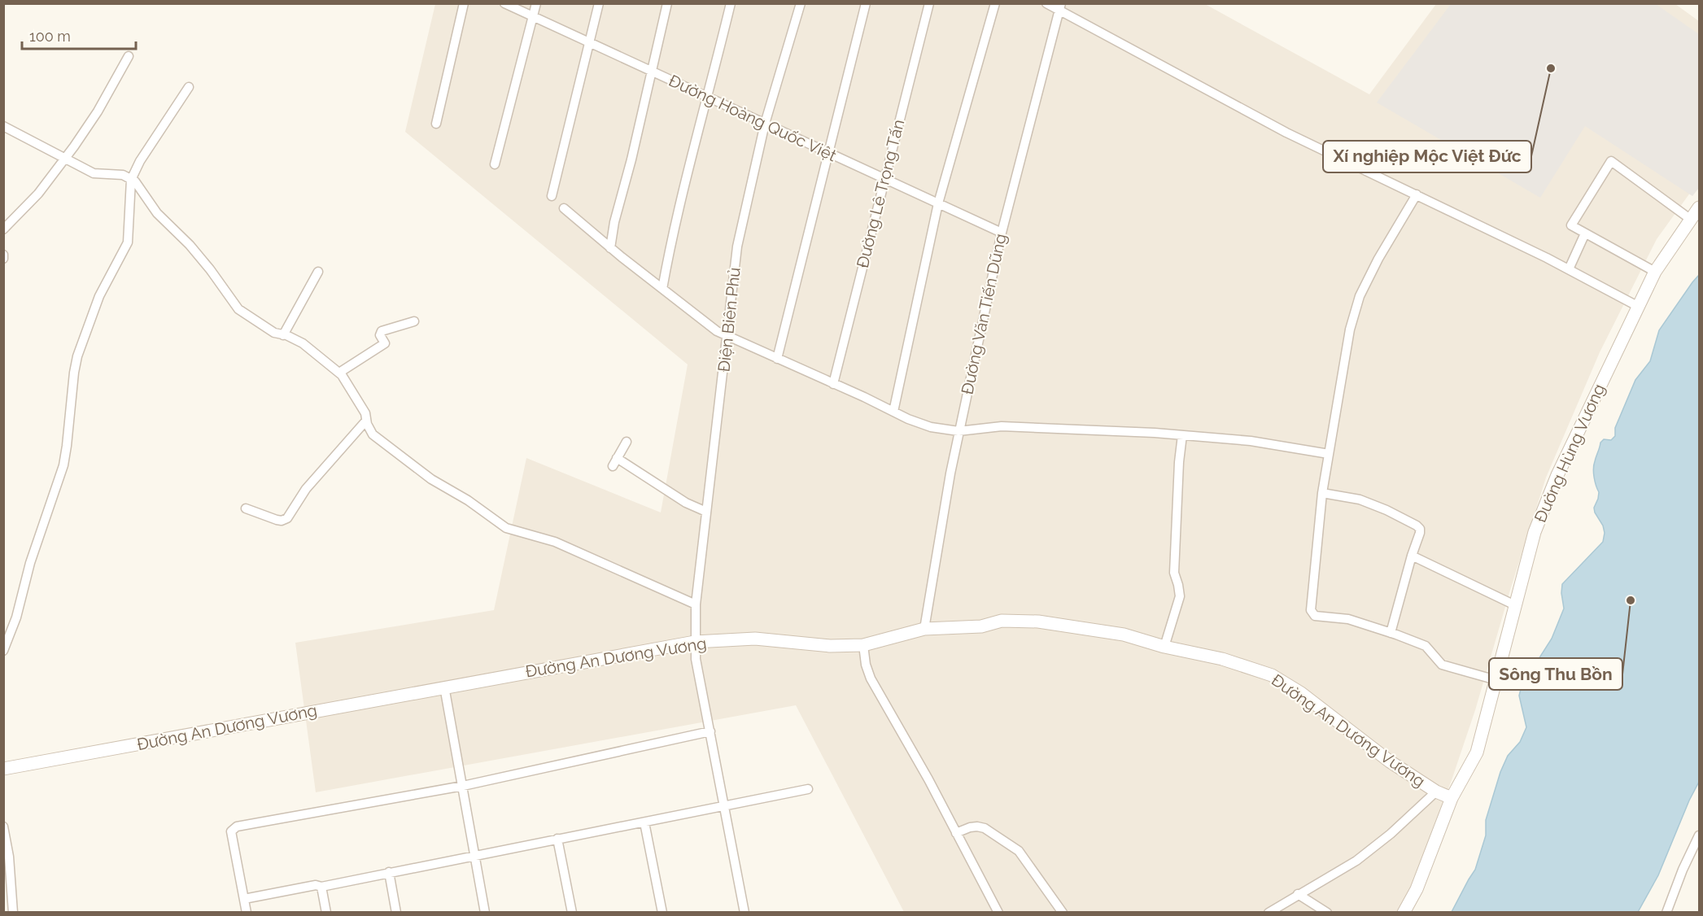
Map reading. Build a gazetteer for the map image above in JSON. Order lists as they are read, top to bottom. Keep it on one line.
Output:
{"streets":{"main road":["Đường Hùng Vương","Đường An Dương Vương"],"street":["Đường Hoàng Quốc Việt","Đường Lê Trọng Tấn","Đường Văn Tiến Dũng","Điện Biên Phủ"]},"crossings":[["Đường Hoàng Quốc Việt","Đường Lê Trọng Tấn"],["Đường Hoàng Quốc Việt","Đường Văn Tiến Dũng"],["Đường Hoàng Quốc Việt","Điện Biên Phủ"],["Đường Văn Tiến Dũng","Đường An Dương Vương"],["Điện Biên Phủ","Đường An Dương Vương"],["Đường Hùng Vương","Đường An Dương Vương"]],"places":["Xí nghiệp Mộc Việt Đức","Sông Thu Bồn"],"scale_bar":"100 m"}
